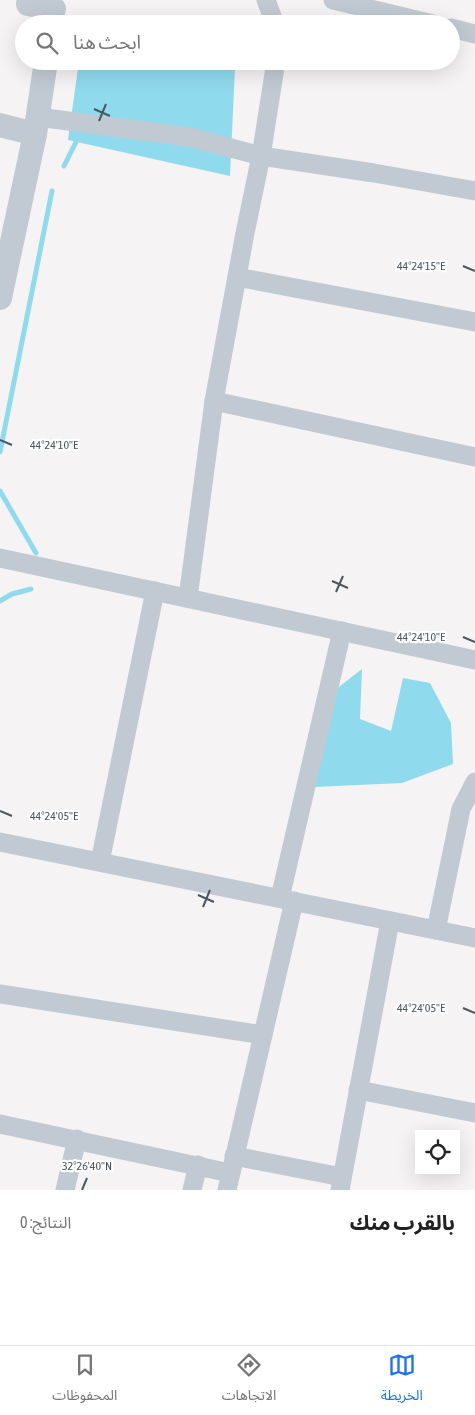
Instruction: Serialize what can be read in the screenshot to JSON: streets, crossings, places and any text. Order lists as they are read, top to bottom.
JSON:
{
  "page": {
    "search": "ابحث هنا",
    "heading": ["بالقرب منك", "النتائج: 0"],
    "nav": ["الخريطة", "الاتجاهات", "المحفوظات"]
  },
  "coordinates": [
    "44°24'15\"E",
    "44°24'10\"E",
    "44°24'05\"E",
    "32°26'40\"N"
  ]
}
